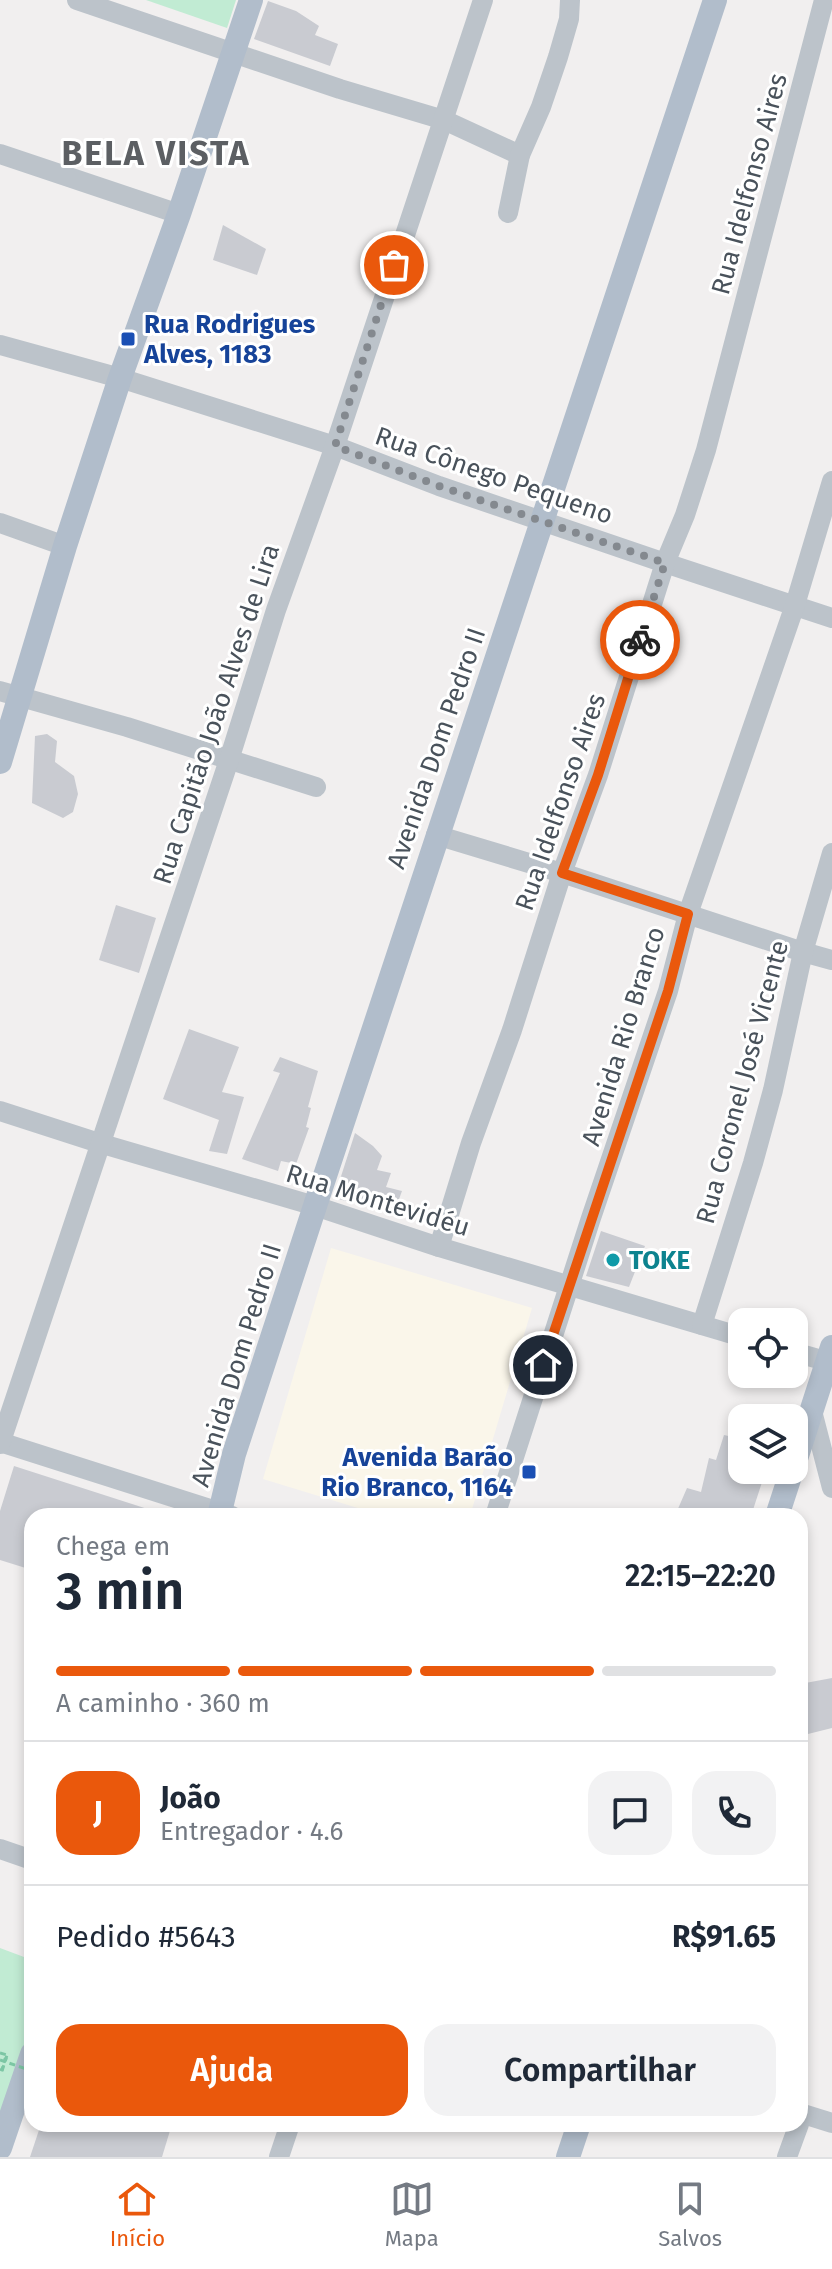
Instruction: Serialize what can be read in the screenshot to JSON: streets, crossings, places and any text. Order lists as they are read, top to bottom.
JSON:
{
  "streets": {
    "main road": ["Avenida Dom Pedro II"],
    "street": [
      "Rua Idelfonso Aires",
      "Rua Cônego Pequeno",
      "Rua Capitão João Alves de Lira",
      "Avenida Rio Branco",
      "Rua Coronel José Vicente",
      "Rua Montevidéu"
    ]
  },
  "crossings": [
    ["Rua Idelfonso Aires", "Rua Cônego Pequeno"],
    ["Rua Idelfonso Aires", "Rua Montevidéu"],
    ["Rua Cônego Pequeno", "Rua Capitão João Alves de Lira"],
    ["Rua Cônego Pequeno", "Avenida Dom Pedro II"],
    ["Rua Cônego Pequeno", "Avenida Rio Branco"],
    ["Rua Capitão João Alves de Lira", "Rua Montevidéu"],
    ["Avenida Dom Pedro II", "Rua Montevidéu"],
    ["Avenida Rio Branco", "Rua Montevidéu"],
    ["Rua Coronel José Vicente", "Rua Montevidéu"]
  ],
  "districts": ["BELA VISTA"],
  "places": {
    "transit": ["Rua Rodrigues Alves, 1183", "Avenida Barão Rio Branco, 1164"],
    "other": ["TOKE"]
  },
  "page": {
    "heading": ["3 min", "Chega em", "22:15–22:20"],
    "panel": [
      "João",
      "Entregador · 4.6",
      "Pedido #5643",
      "R$91.65"
    ],
    "bar": "A caminho · 360 m",
    "round": "J",
    "buttons": ["Ajuda", "Compartilhar"],
    "tabs": ["Início", "Mapa", "Salvos"]
  }
}
